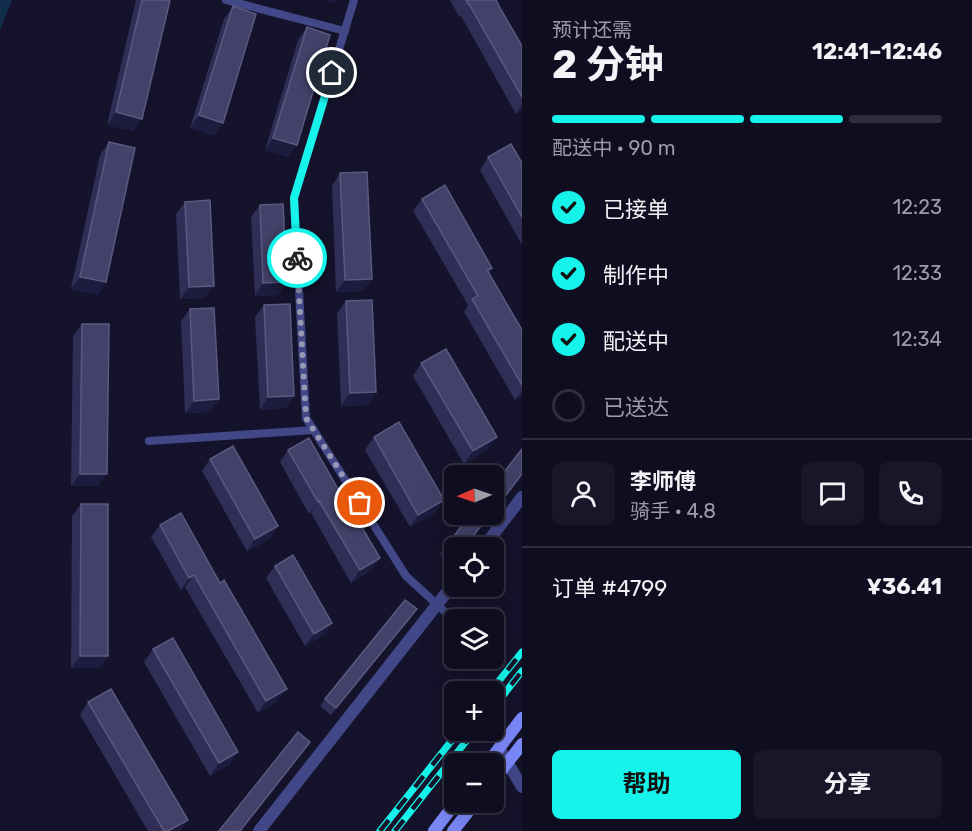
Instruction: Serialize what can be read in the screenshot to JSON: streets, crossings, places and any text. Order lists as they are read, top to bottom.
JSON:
{
  "north": "left",
  "page": {
    "heading": ["2 分钟", "预计还需", "12:41–12:46"],
    "panel": [
      "李师傅",
      "骑手 · 4.8",
      "订单 #4799",
      "¥36.41"
    ],
    "bar": "配送中 · 90 m",
    "list": [
      ["已接单", "12:23"],
      ["制作中", "12:33"],
      ["配送中", "12:34"],
      "已送达"
    ],
    "map_buttons": ["+", "−"],
    "buttons": ["帮助", "分享"]
  }
}
